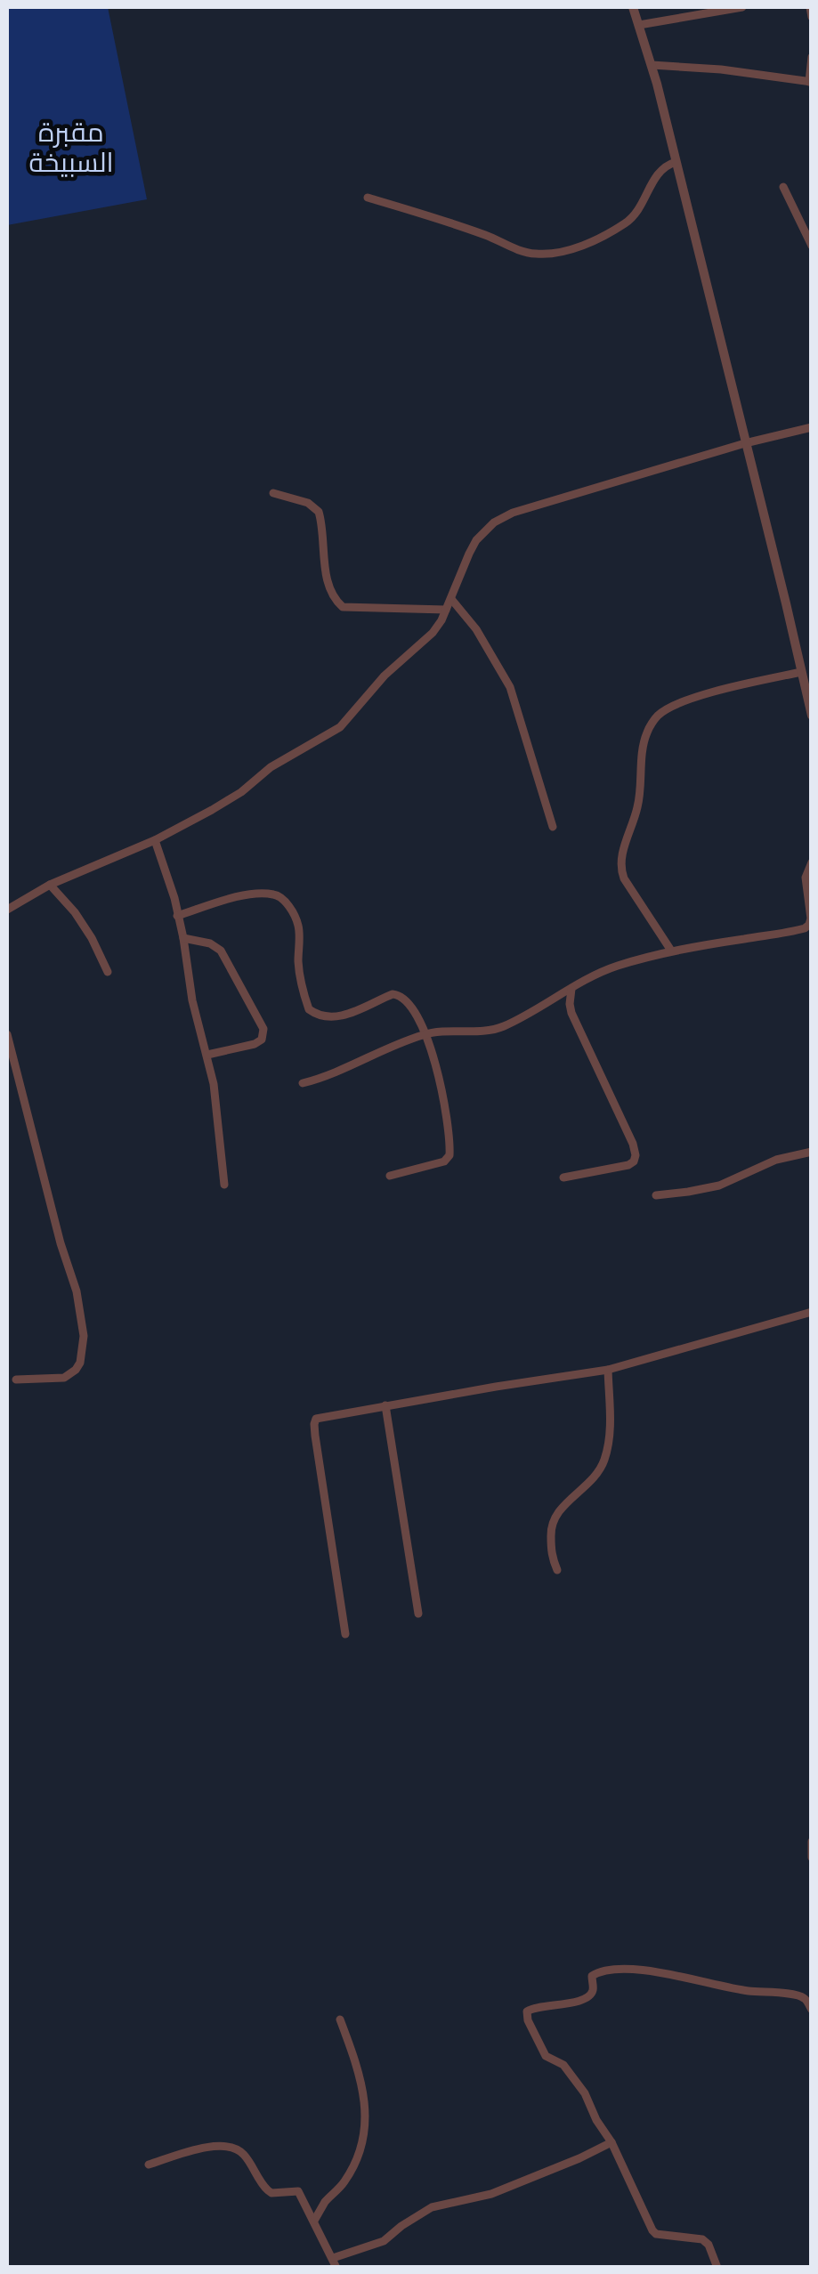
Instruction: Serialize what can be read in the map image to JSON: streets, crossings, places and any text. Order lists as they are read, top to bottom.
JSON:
{
  "parks": ["مقبرة السبيخة"]
}
